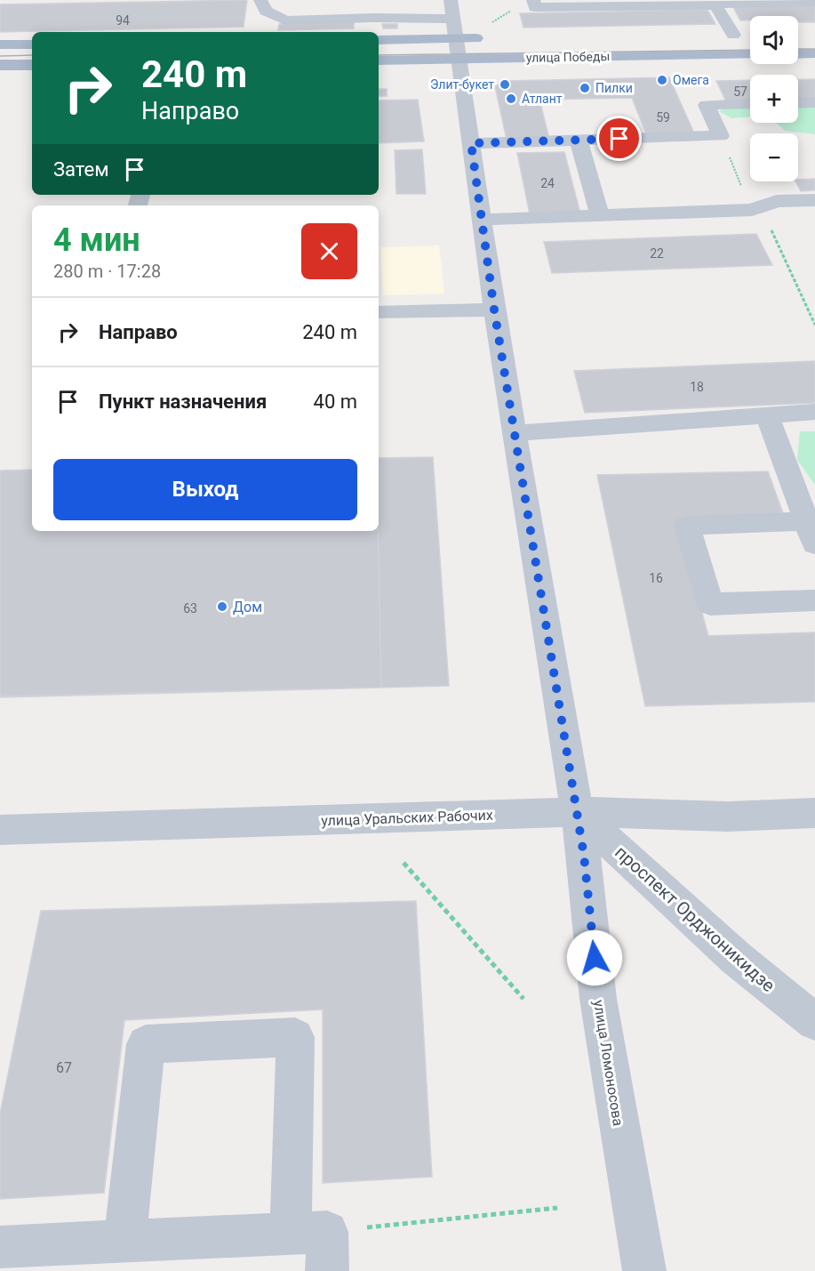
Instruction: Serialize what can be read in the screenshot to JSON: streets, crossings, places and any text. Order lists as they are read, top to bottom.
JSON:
{
  "streets": {
    "main road": ["улица Победы"],
    "street": ["улица Уральских Рабочих", "проспект Орджоникидзе", "улица Ломоносова"]
  },
  "crossings": [
    ["улица Победы", "улица Ломоносова"],
    ["улица Уральских Рабочих", "проспект Орджоникидзе"],
    ["улица Уральских Рабочих", "улица Ломоносова"],
    ["проспект Орджоникидзе", "улица Ломоносова"]
  ],
  "places": [
    "Омега",
    "Элит-букет",
    "Пилки",
    "Атлант",
    "Дом"
  ],
  "house_numbers": [
    "94",
    "57",
    "59",
    "24",
    "22",
    "18",
    "16",
    "63",
    "67"
  ],
  "page": {
    "map_buttons": ["+", "−"],
    "turn": ["240 m", "Направо"],
    "then": "Затем",
    "heading": ["4 мин", "280 m · 17:28"],
    "list": [
      {
        "name": "Направо",
        "value": "240 m"
      },
      {
        "name": "Пункт назначения",
        "value": "40 m"
      }
    ],
    "buttons": "Выход"
  }
}
